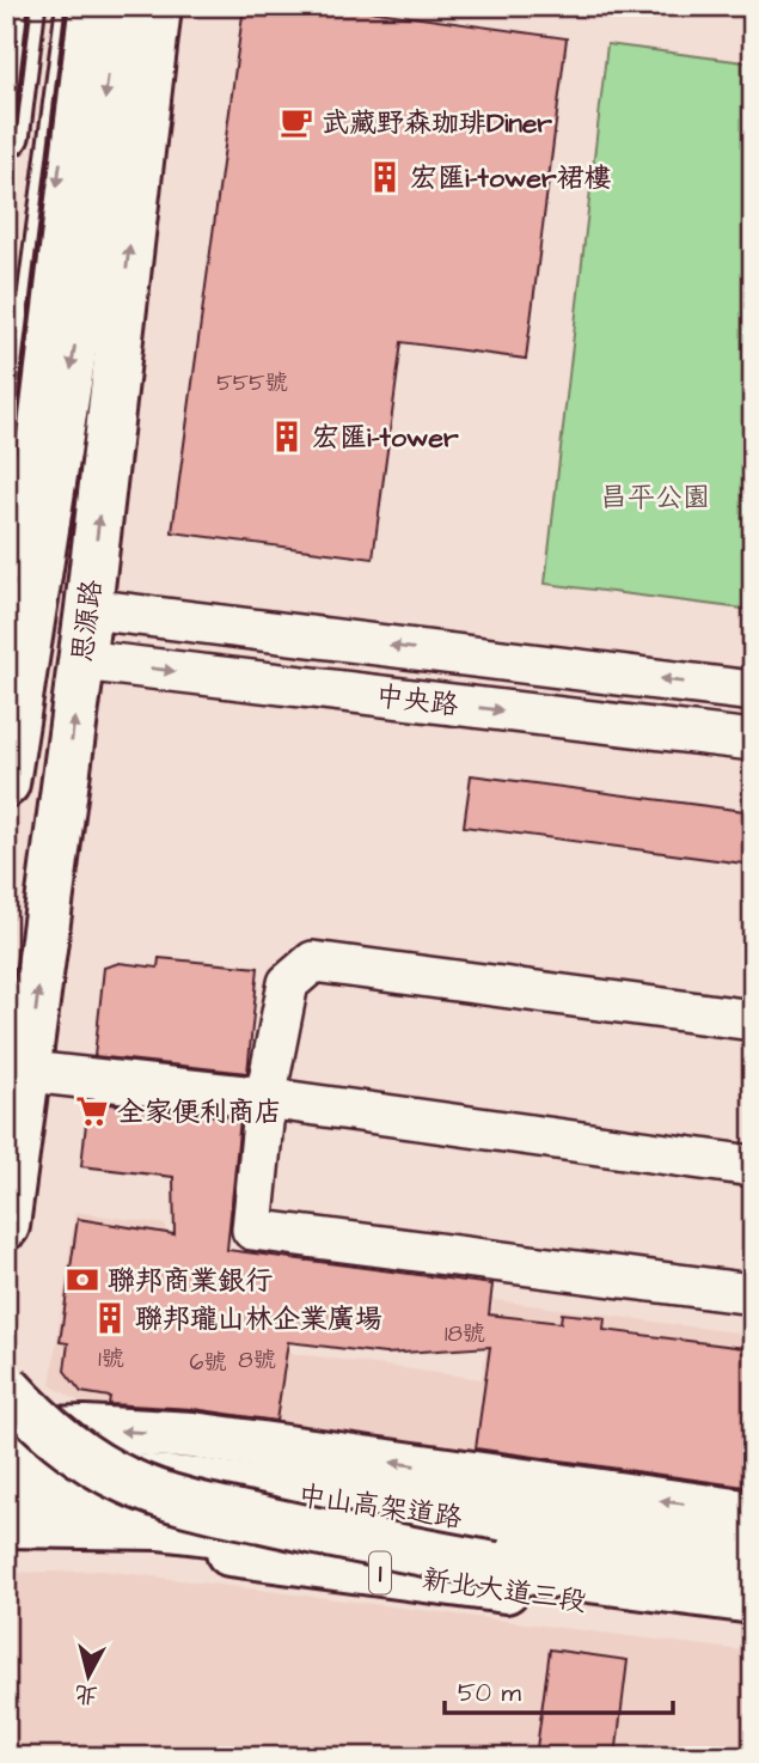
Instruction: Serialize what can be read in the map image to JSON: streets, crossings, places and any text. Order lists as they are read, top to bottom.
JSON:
{
  "streets": {
    "main road": [
      "思源路",
      "中山高架道路",
      "1",
      "新北大道三段"
    ],
    "street": ["中央路"]
  },
  "crossings": [
    ["思源路", "中央路"]
  ],
  "parks": ["昌平公園"],
  "places": {
    "cafe": ["武藏野森珈琲Diner"],
    "building": ["宏匯i-tower裙樓", "宏匯i-tower", "聯邦瓏山林企業廣場"],
    "supermarket": ["全家便利商店"],
    "bank": ["聯邦商業銀行"]
  },
  "house_numbers": [
    "555號",
    "18號",
    "1號",
    "8號",
    "6號"
  ],
  "scale_bar": "50 m",
  "north": "bottom"
}
